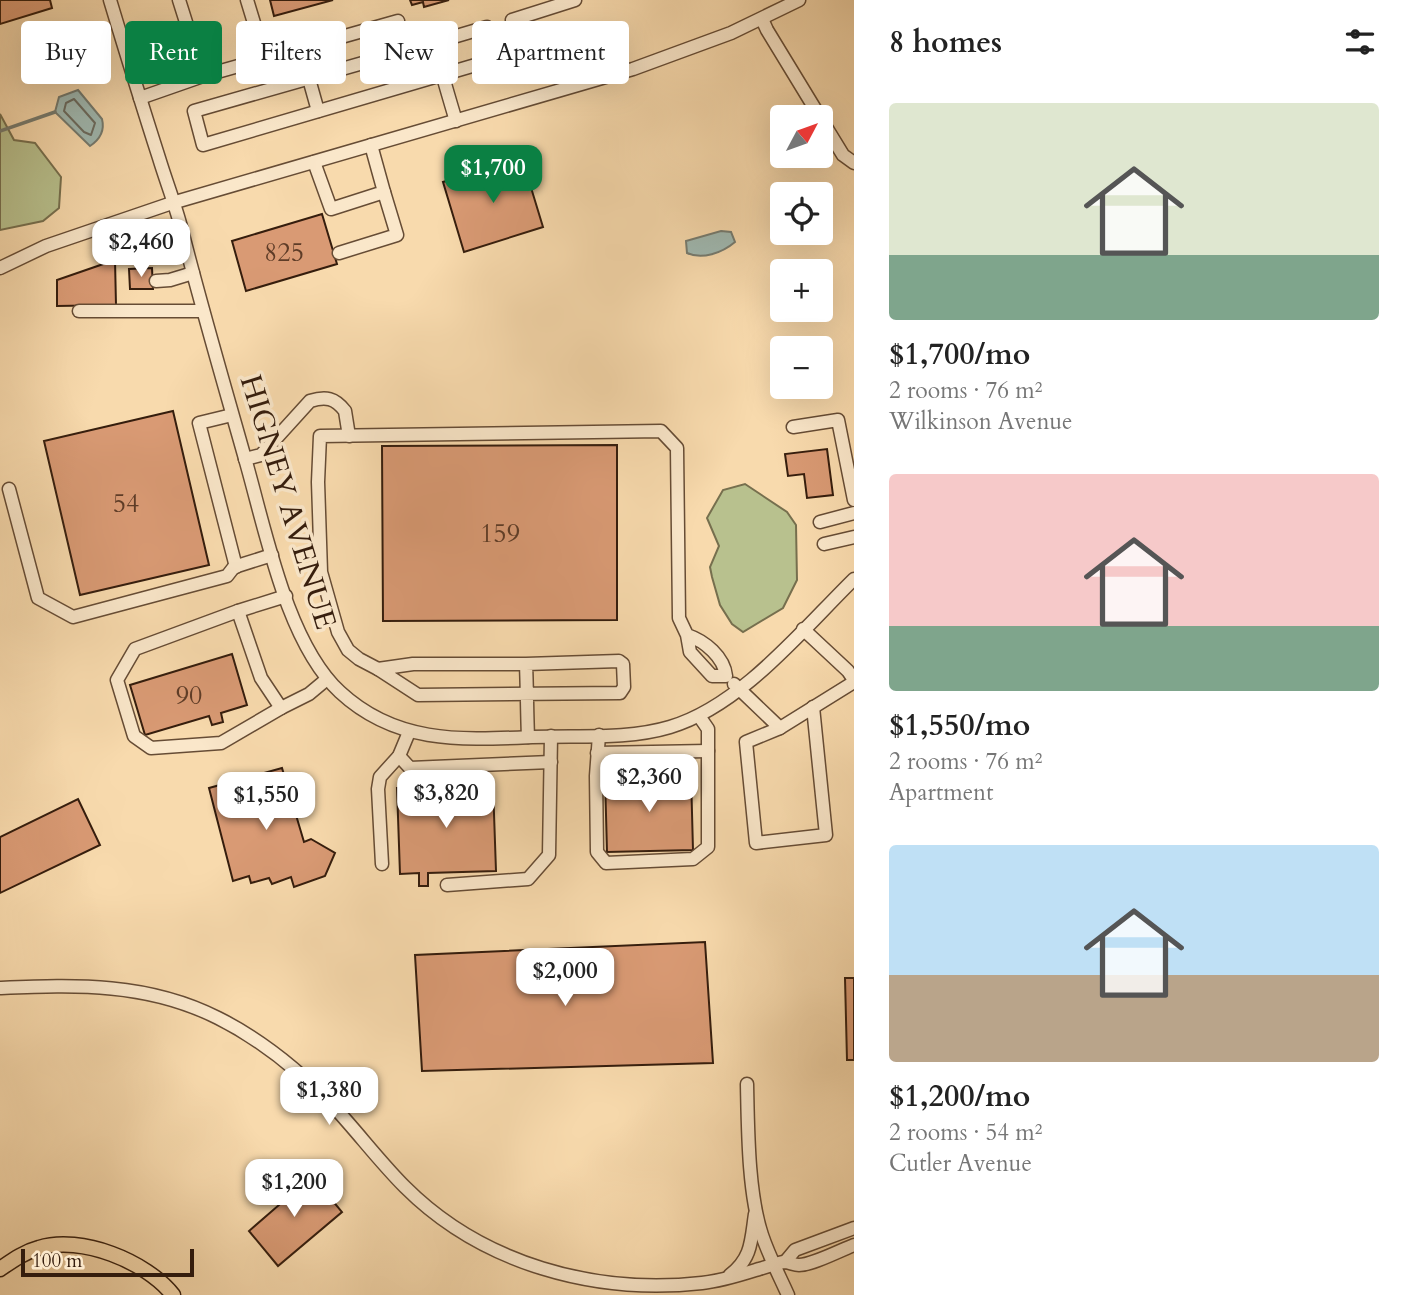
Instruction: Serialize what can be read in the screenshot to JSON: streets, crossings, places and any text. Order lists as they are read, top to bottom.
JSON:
{
  "streets": {
    "street": ["HIGNEY AVENUE"]
  },
  "house_numbers": [
    "825",
    "54",
    "159",
    "90"
  ],
  "scale_bar": "100 m",
  "north": "top right",
  "page": {
    "heading": "8 homes",
    "chip": [
      "Buy",
      "Rent",
      "Filters",
      "New",
      "Apartment"
    ],
    "list": [
      {
        "name": "$1,700/mo",
        "note": "2 rooms · 76 m² · Wilkinson Avenue"
      },
      {
        "name": "$1,550/mo",
        "note": "2 rooms · 76 m² · Apartment"
      },
      {
        "name": "$1,200/mo",
        "note": "2 rooms · 54 m² · Cutler Avenue"
      }
    ],
    "map_buttons": ["+", "−"],
    "price": [
      "$1,700",
      "$2,460",
      "$2,360",
      "$3,820",
      "$1,550",
      "$2,000",
      "$1,380",
      "$1,200"
    ],
    "scale": "100 m"
  }
}
